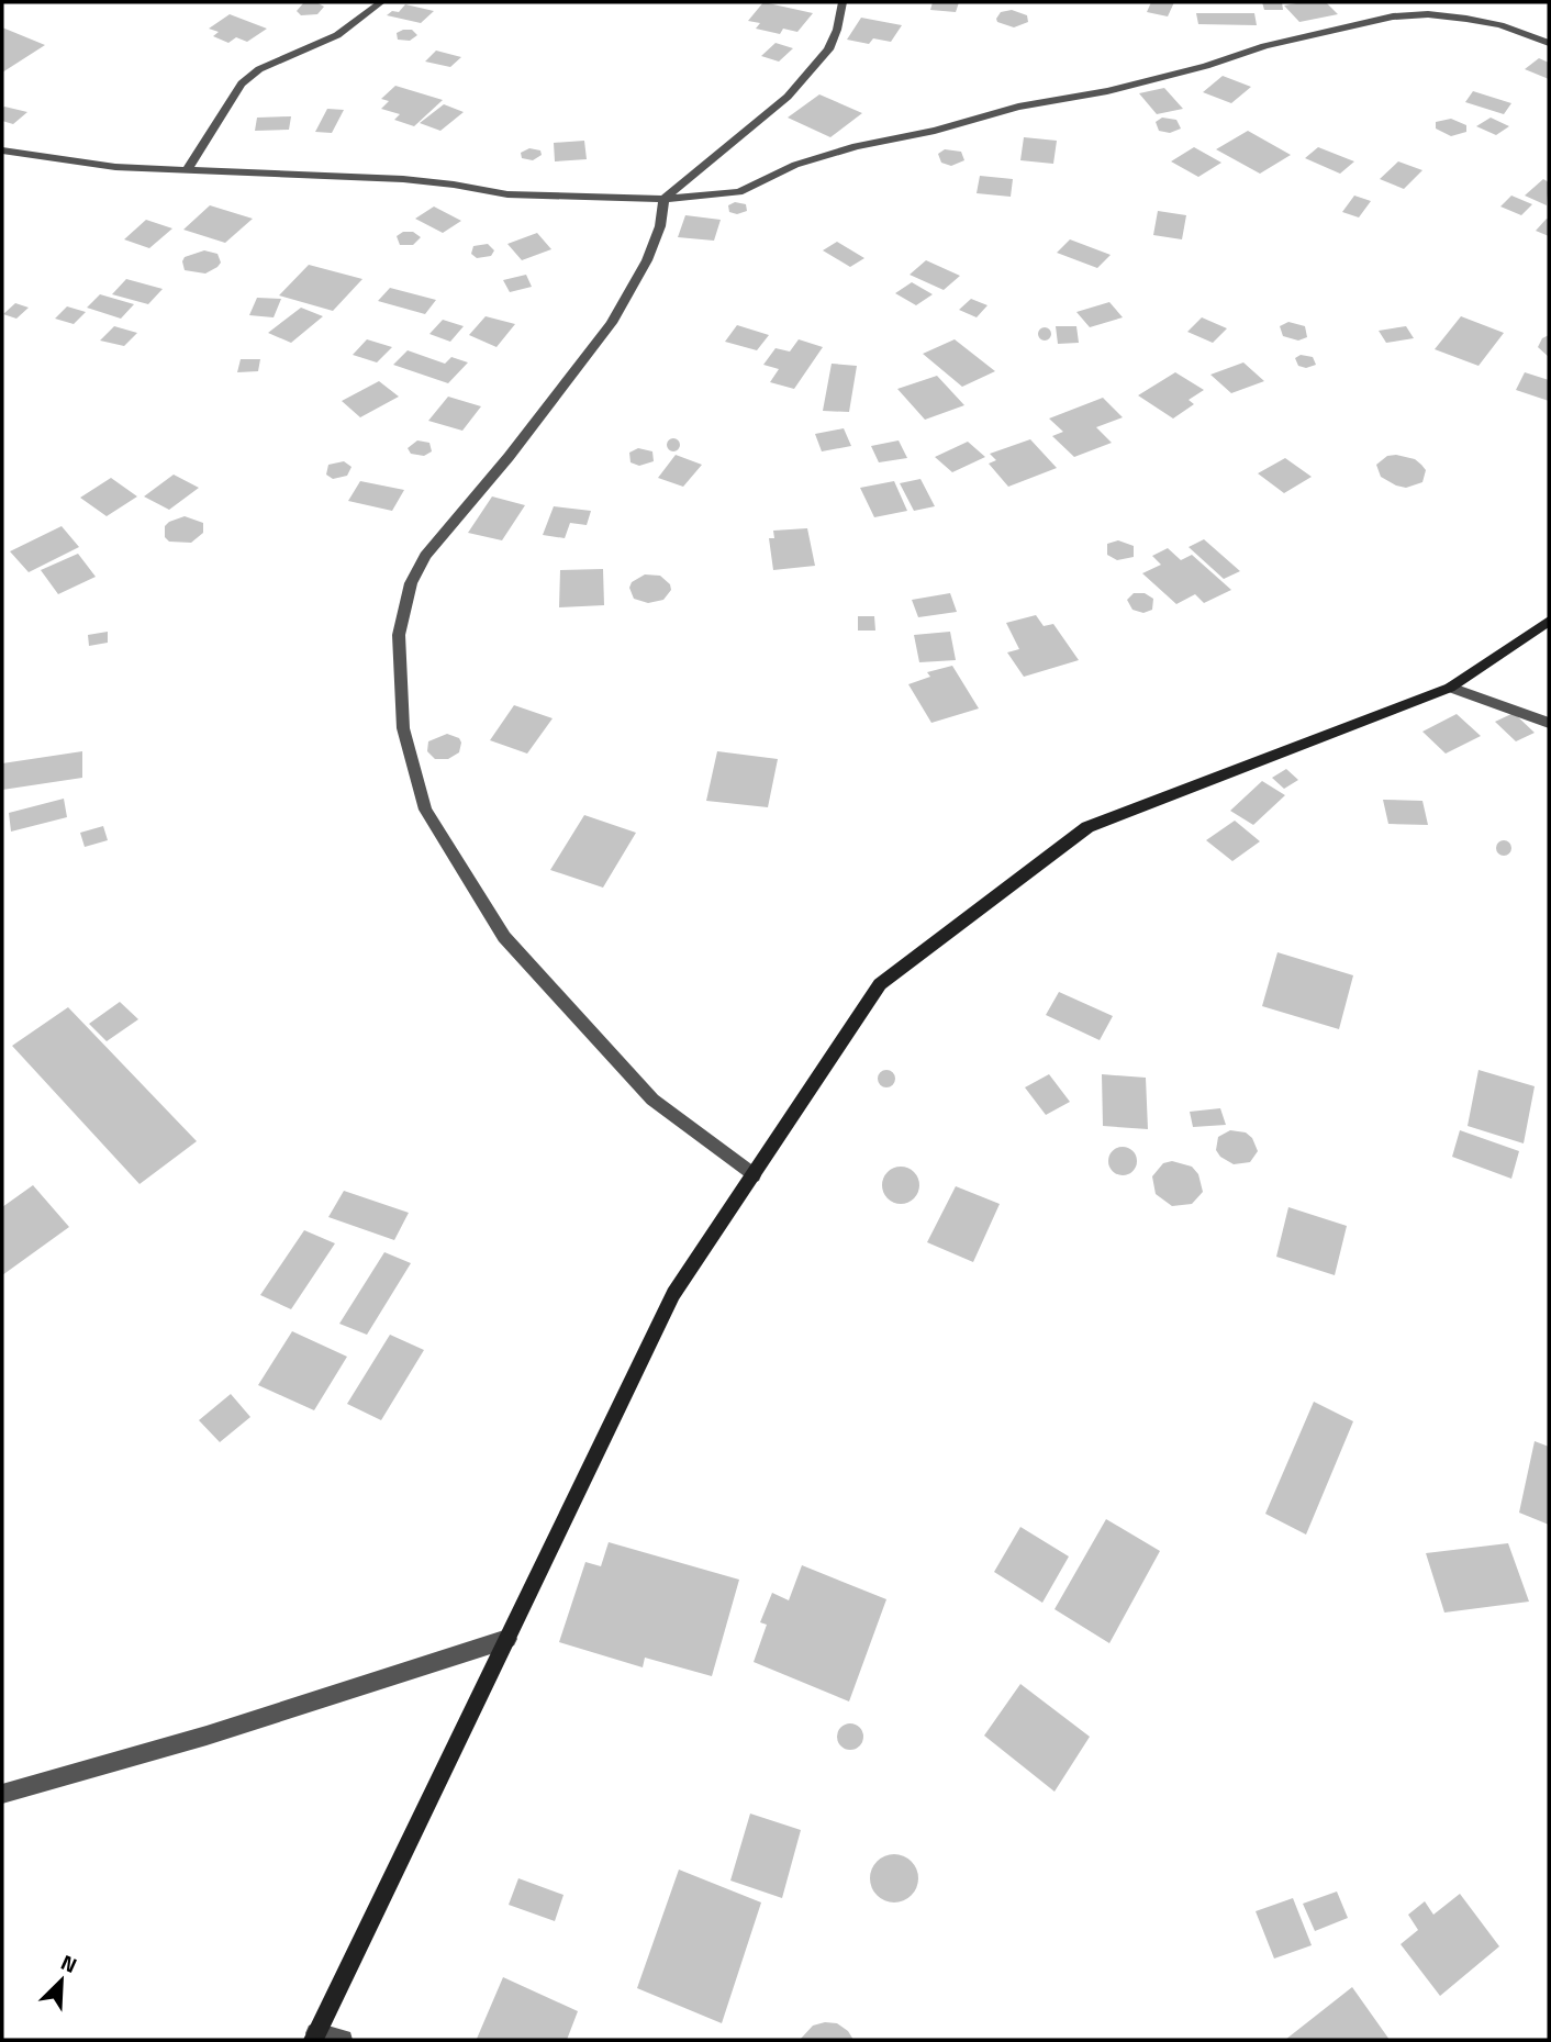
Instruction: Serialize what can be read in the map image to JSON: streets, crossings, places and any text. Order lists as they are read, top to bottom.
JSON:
{
  "north": "top right"
}
